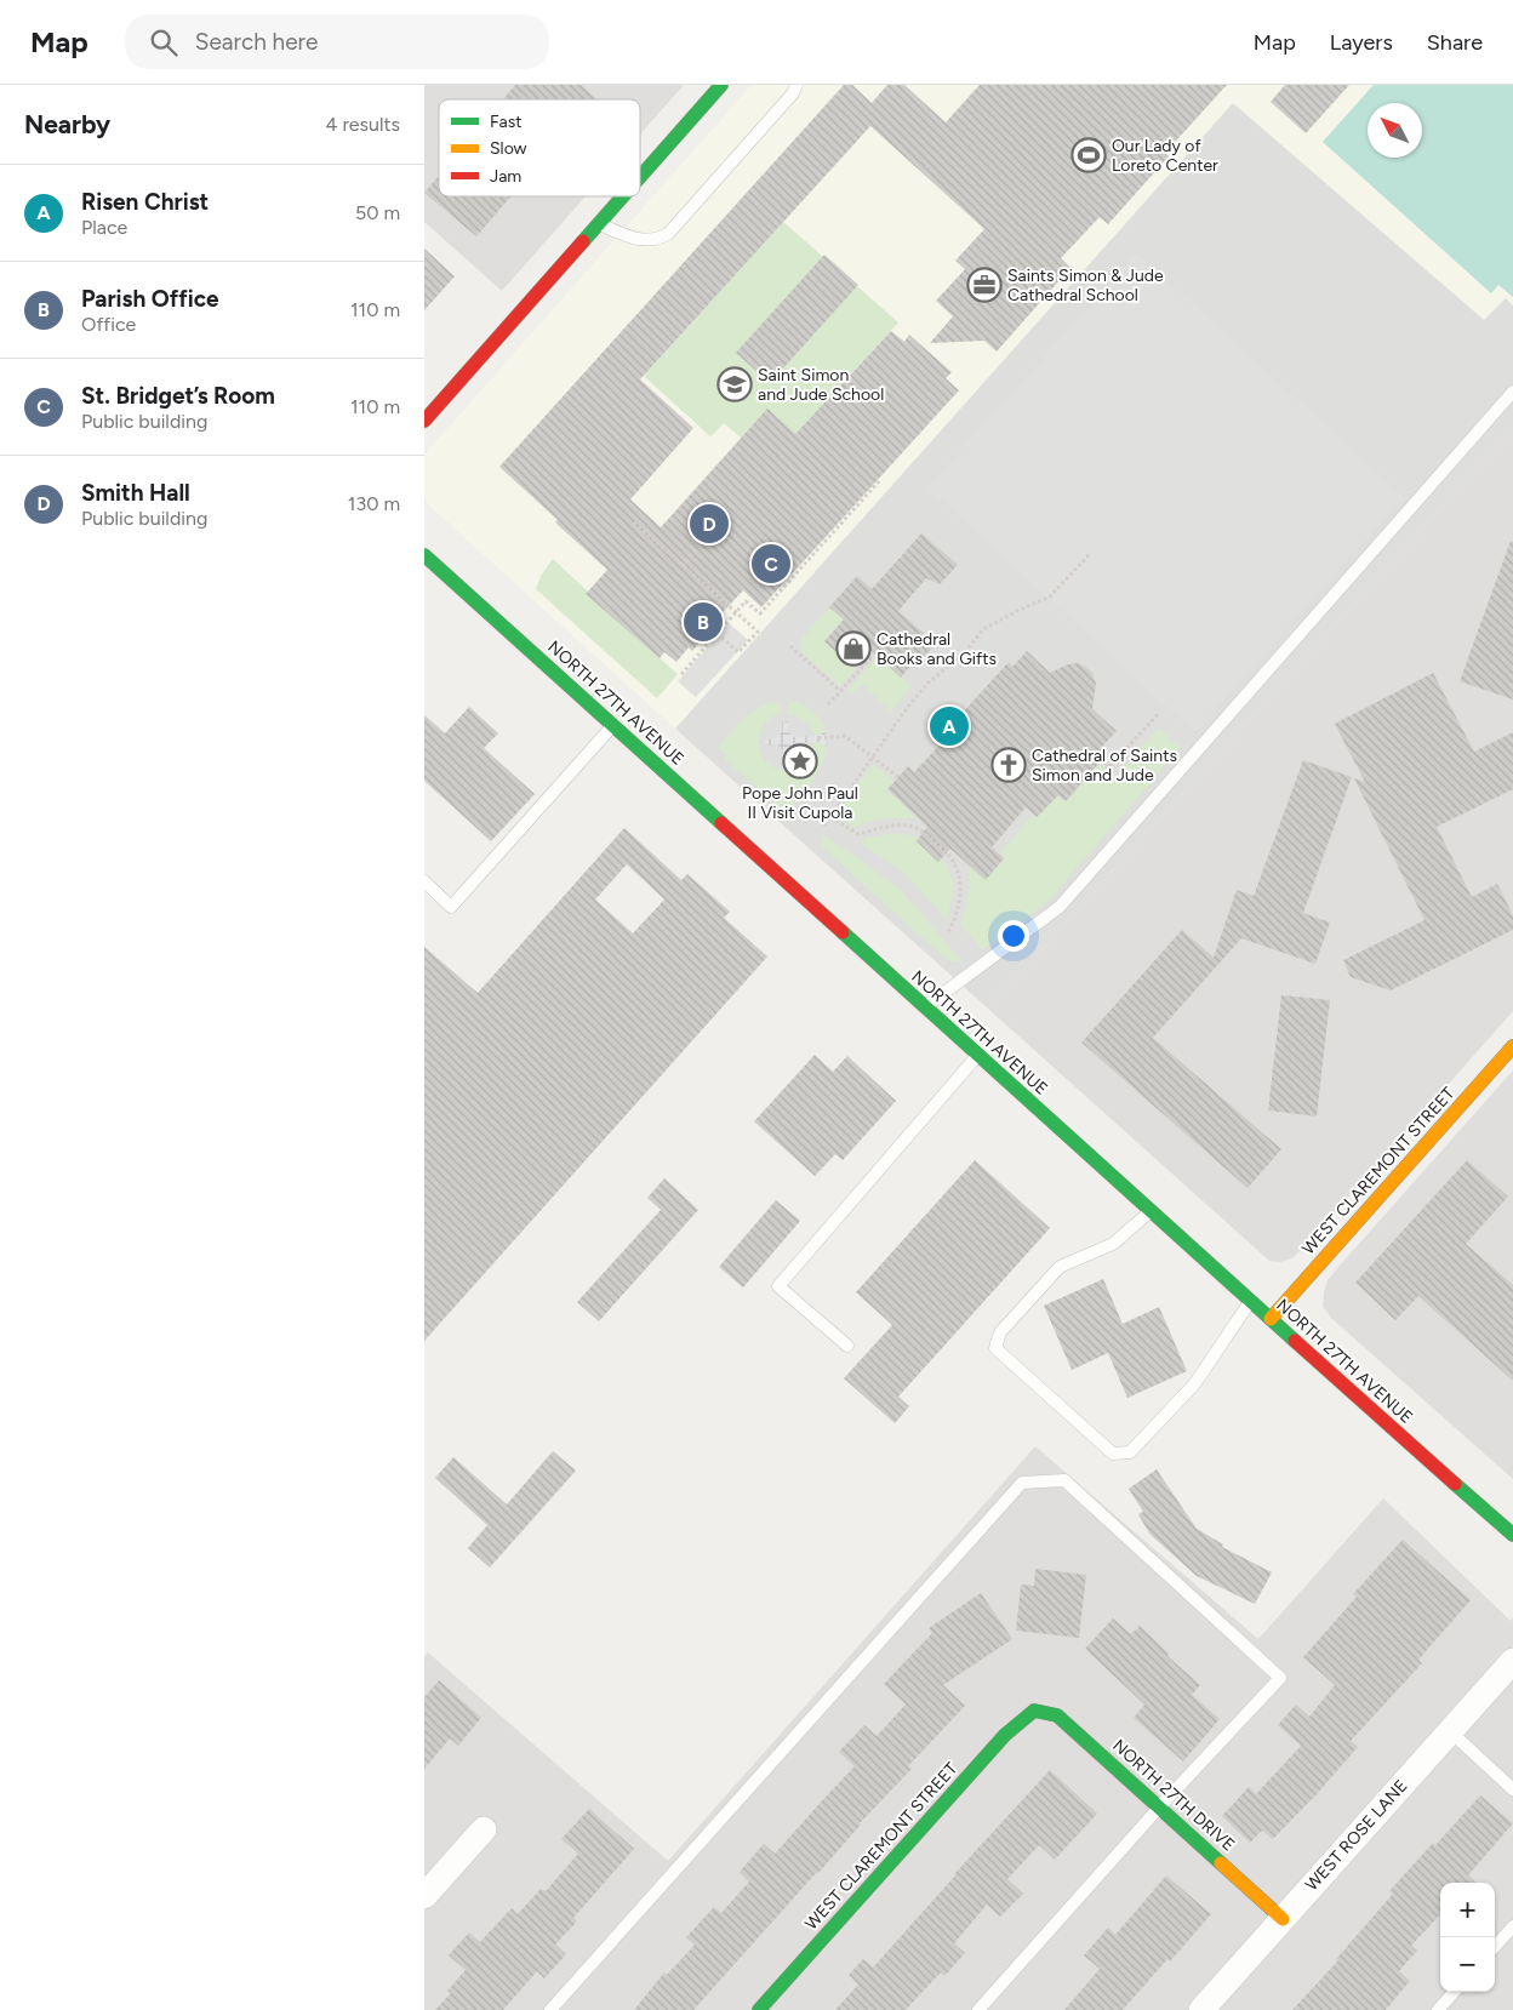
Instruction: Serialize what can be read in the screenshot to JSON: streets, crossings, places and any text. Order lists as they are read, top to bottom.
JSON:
{
  "streets": {
    "street": [
      "NORTH 27TH AVENUE",
      "WEST CLAREMONT STREET",
      "NORTH 27TH DRIVE",
      "WEST ROSE LANE"
    ]
  },
  "crossings": [
    ["NORTH 27TH AVENUE", "WEST CLAREMONT STREET"],
    ["WEST CLAREMONT STREET", "NORTH 27TH DRIVE"],
    ["NORTH 27TH DRIVE", "WEST ROSE LANE"]
  ],
  "places": {
    "sports": ["Our Lady of Loreto Center"],
    "office": ["Saints Simon & Jude Cathedral School"],
    "school or university": ["Saint Simon and Jude School"],
    "shop": ["Cathedral Books and Gifts"],
    "place": ["Pope John Paul II Visit Cupola"],
    "church": ["Cathedral of Saints Simon and Jude"]
  },
  "legend": ["Fast", "Slow", "Jam"],
  "north": "top left",
  "page": {
    "header": "Map",
    "search": "Search here",
    "nav": ["Map", "Layers", "Share"],
    "heading": ["Nearby", "4 results"],
    "list": [
      {
        "mark": "A",
        "name": "Risen Christ",
        "note": "Place",
        "value": "50 m"
      },
      {
        "mark": "B",
        "name": "Parish Office",
        "note": "Office",
        "value": "110 m"
      },
      {
        "mark": "C",
        "name": "St. Bridget’s Room",
        "note": "Public building",
        "value": "110 m"
      },
      {
        "mark": "D",
        "name": "Smith Hall",
        "note": "Public building",
        "value": "130 m"
      }
    ],
    "pins": [
      "D",
      "C",
      "B",
      "A"
    ],
    "map_buttons": ["+", "−"]
  }
}
